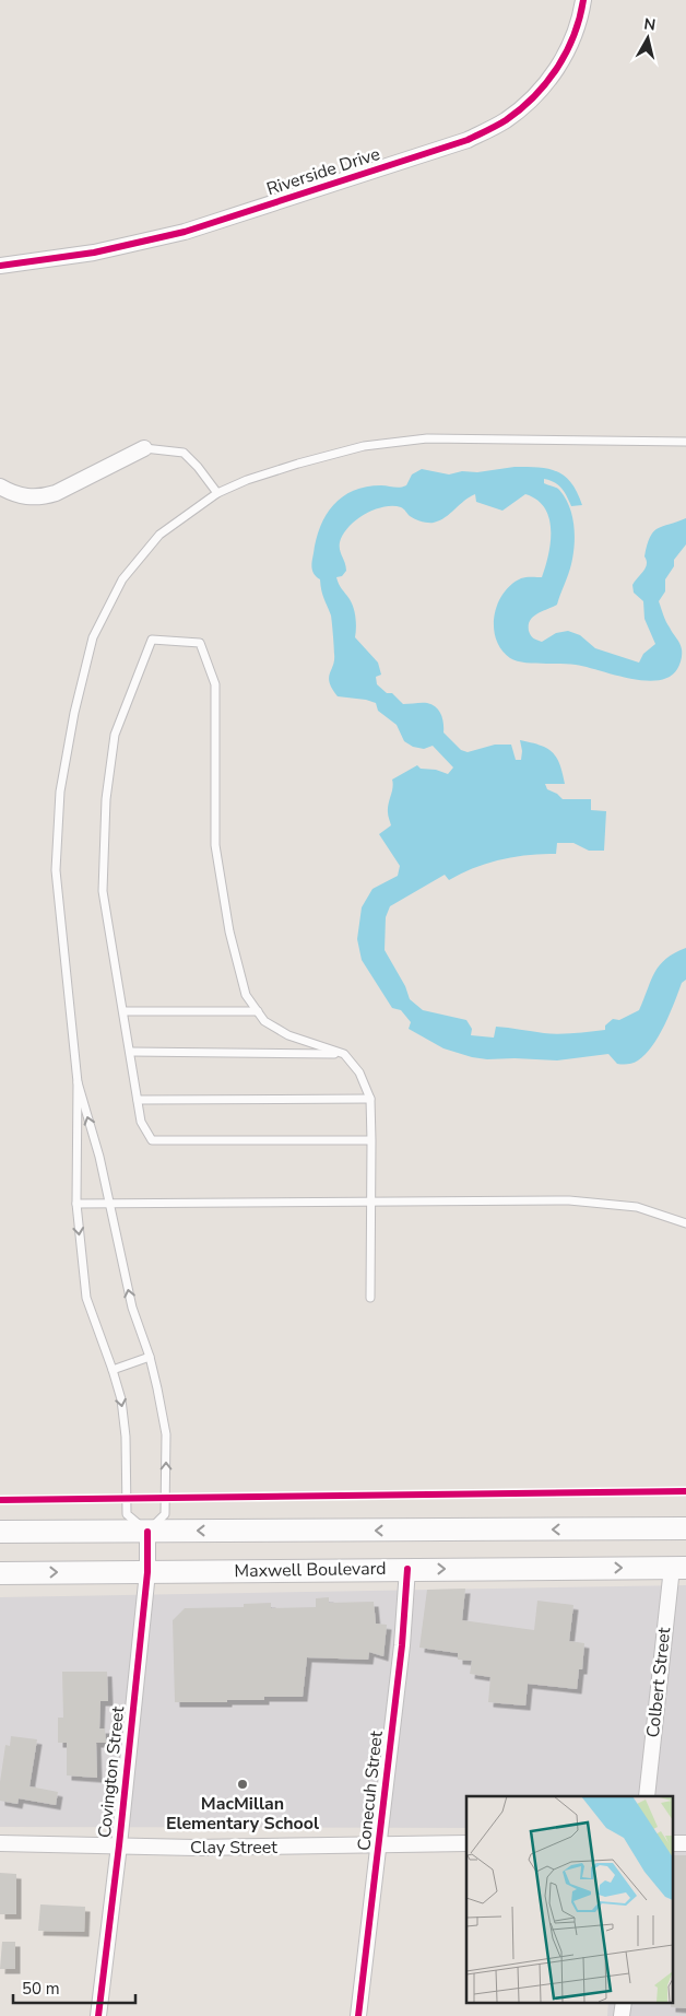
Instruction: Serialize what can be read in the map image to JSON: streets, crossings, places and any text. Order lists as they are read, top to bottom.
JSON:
{
  "streets": {
    "main road": ["Maxwell Boulevard"],
    "street": [
      "Riverside Drive",
      "Colbert Street",
      "Covington Street",
      "Conecuh Street",
      "Clay Street"
    ]
  },
  "crossings": [
    ["Maxwell Boulevard", "Colbert Street"],
    ["Maxwell Boulevard", "Covington Street"],
    ["Maxwell Boulevard", "Conecuh Street"],
    ["Covington Street", "Clay Street"],
    ["Conecuh Street", "Clay Street"]
  ],
  "places": ["MacMillan Elementary School"],
  "scale_bar": "50 m",
  "north": "top"
}
